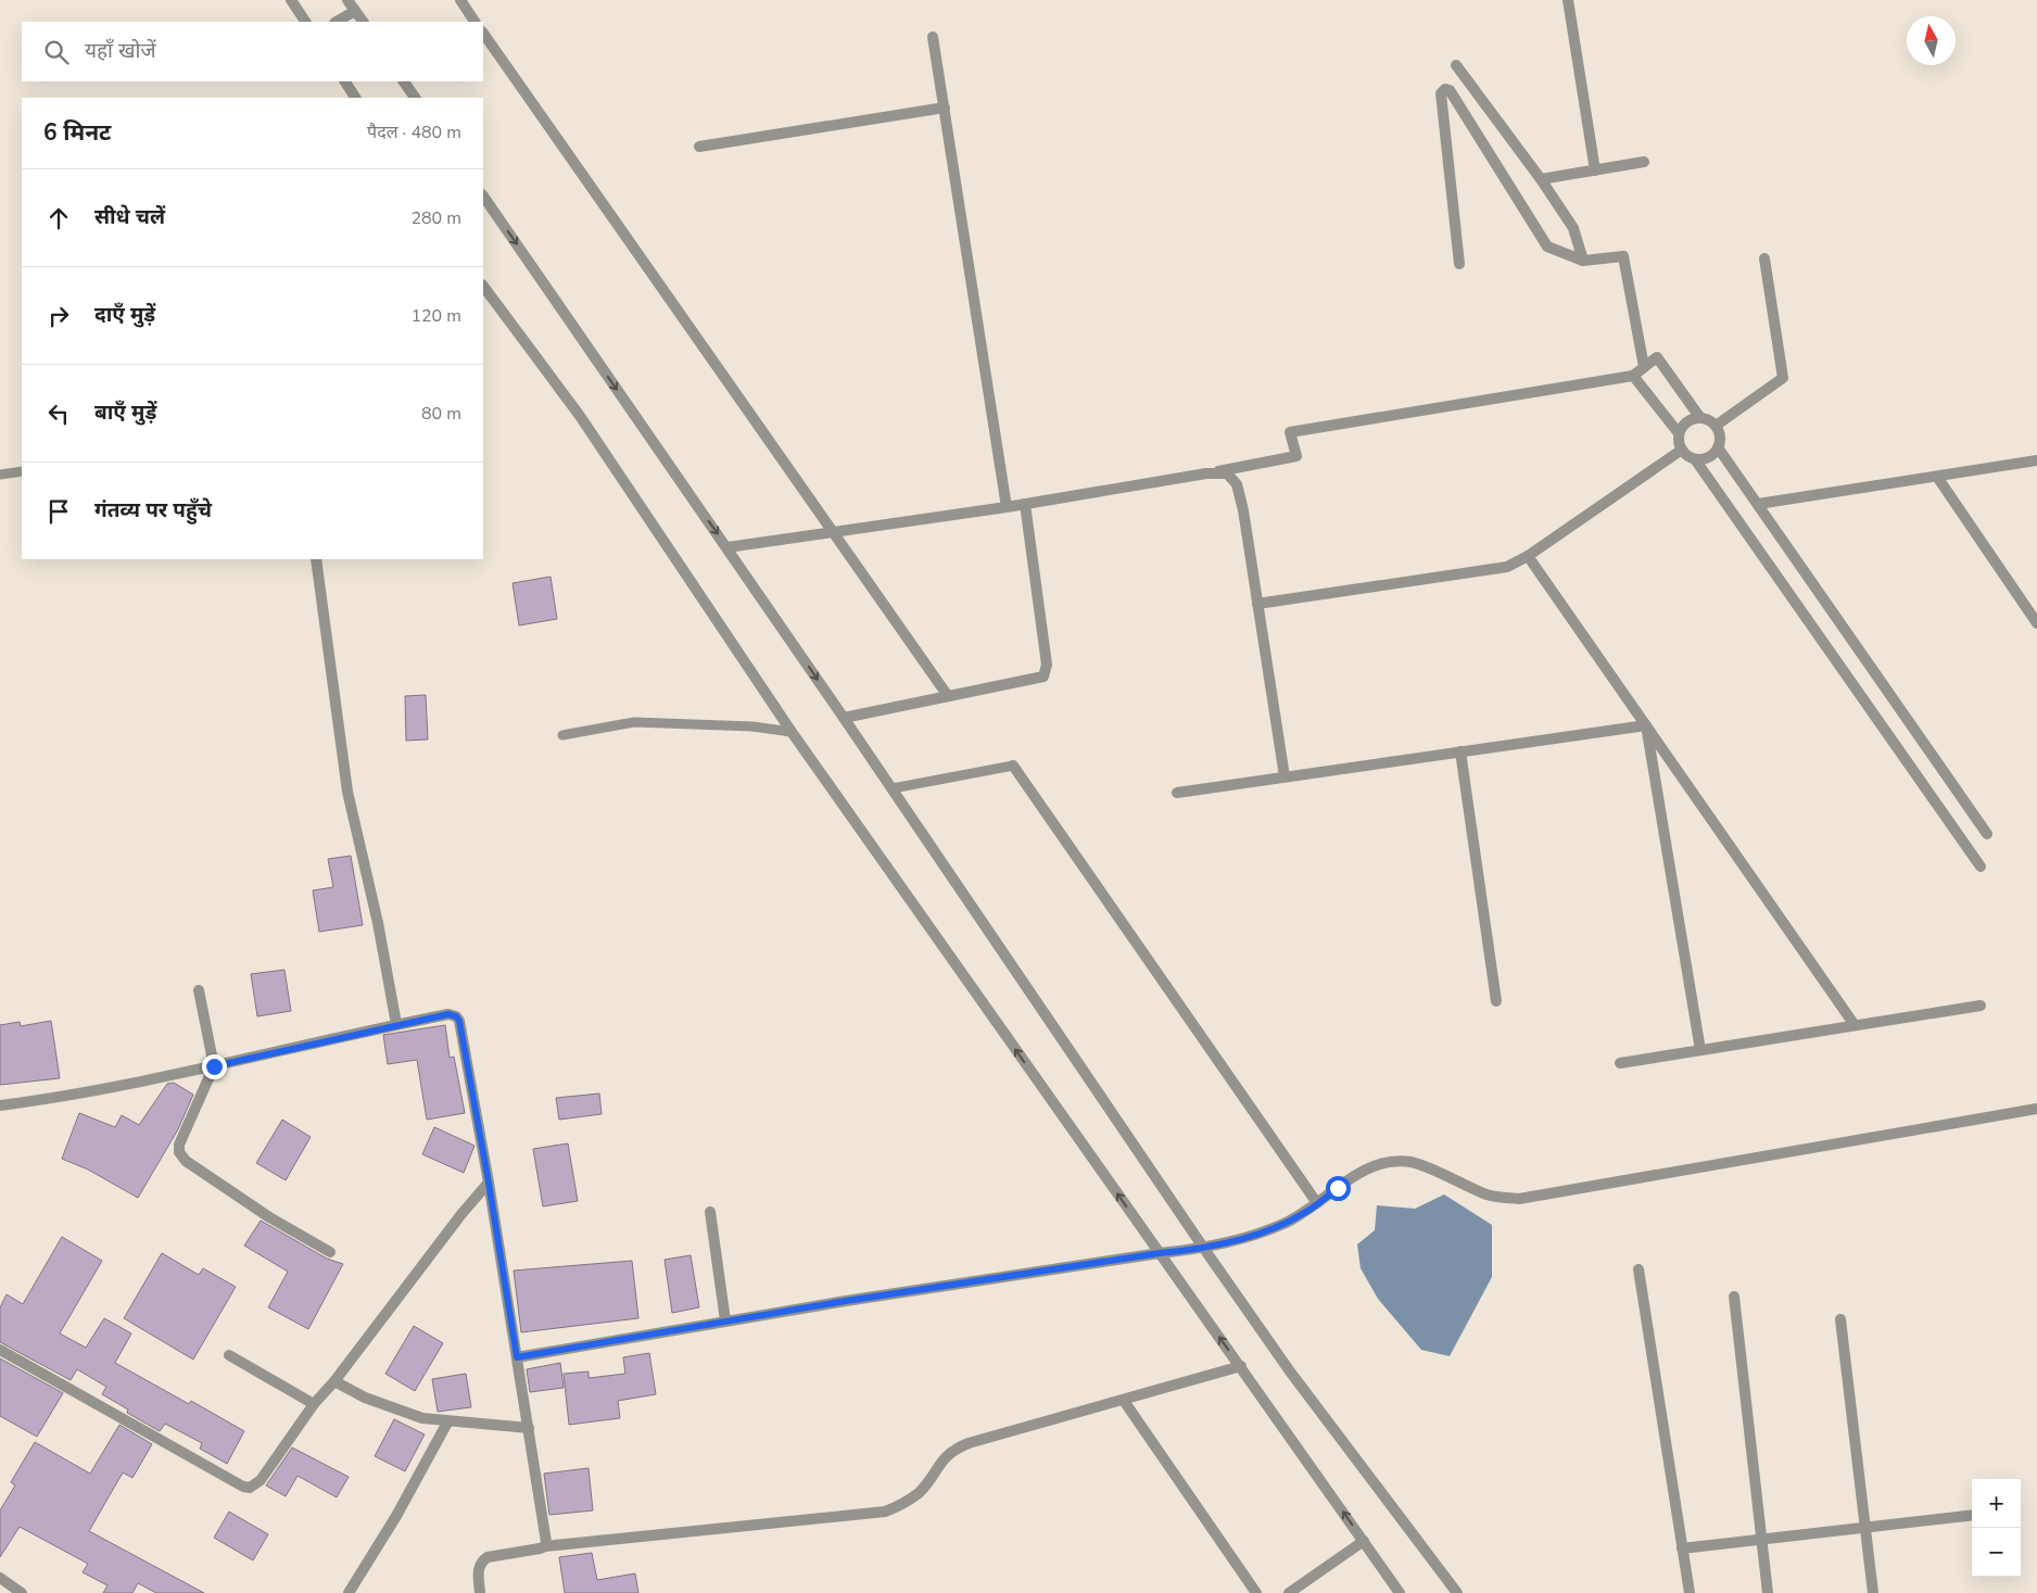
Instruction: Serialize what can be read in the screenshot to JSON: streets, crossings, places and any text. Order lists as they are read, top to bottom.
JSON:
{
  "north": "top",
  "page": {
    "search": "यहाँ खोजें",
    "heading": ["6 मिनट", "पैदल · 480 m"],
    "list": [
      ["सीधे चलें", "280 m"],
      ["दाएँ मुड़ें", "120 m"],
      ["बाएँ मुड़ें", "80 m"],
      "गंतव्य पर पहुँचे"
    ],
    "map_buttons": ["+", "−"]
  }
}
